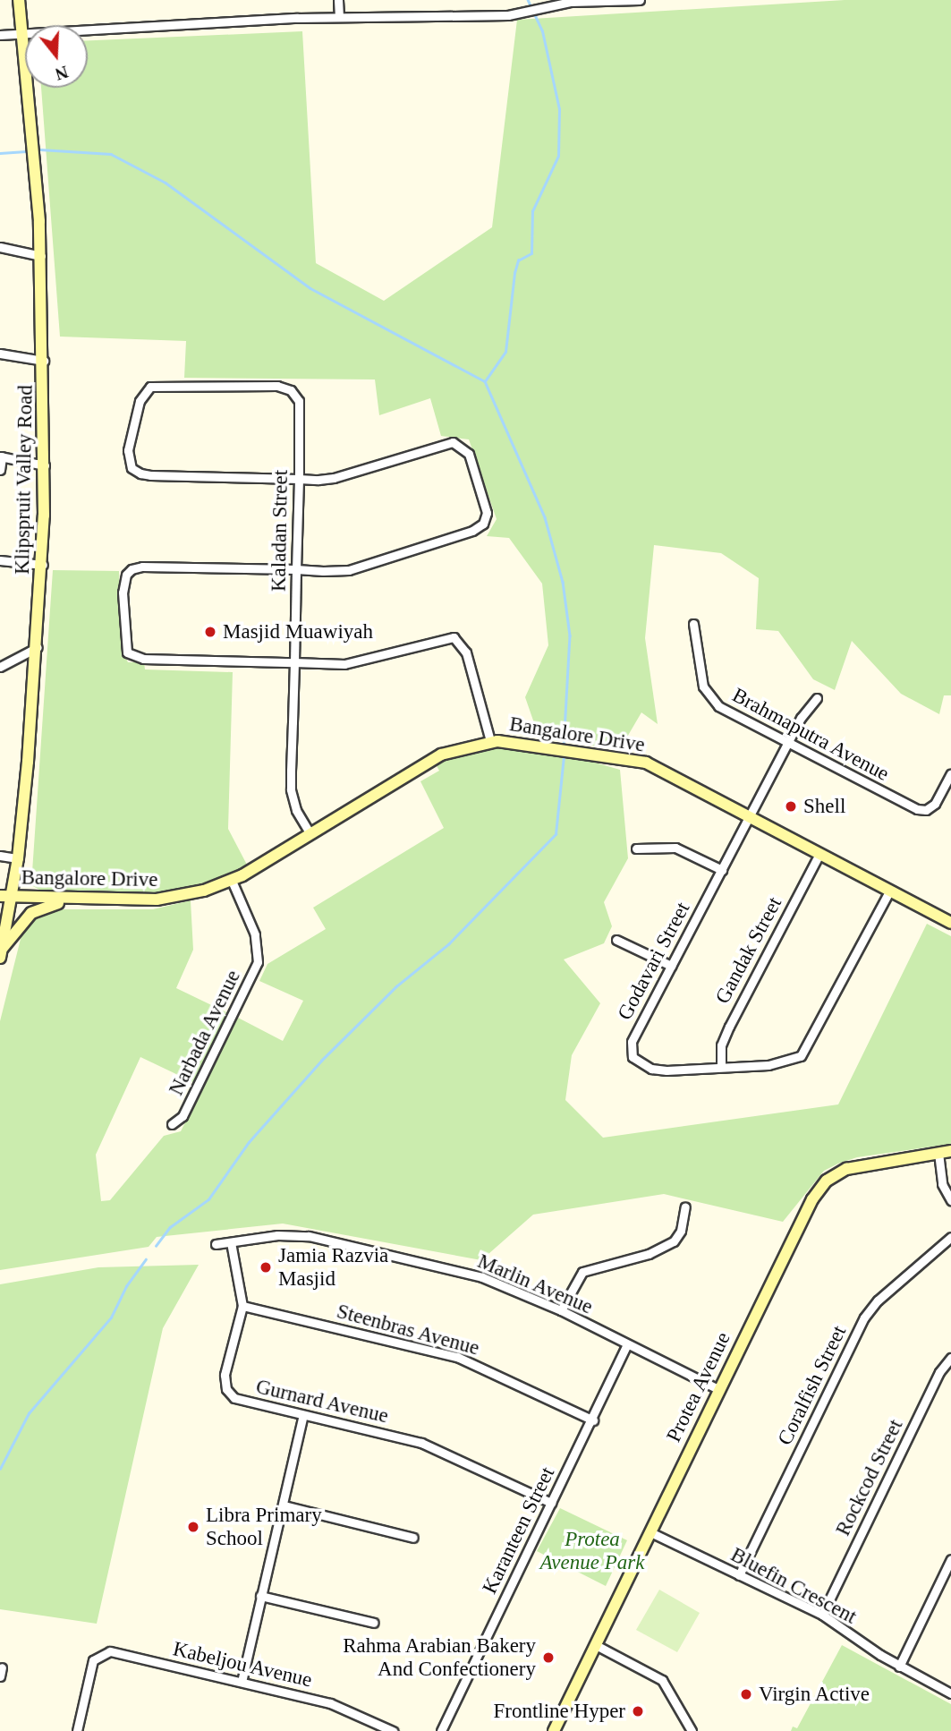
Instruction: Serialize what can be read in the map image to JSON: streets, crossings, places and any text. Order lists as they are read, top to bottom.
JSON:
{
  "streets": {
    "street": [
      "Klipspruit Valley Road",
      "Kaladan Street",
      "Bangalore Drive",
      "Brahmaputra Avenue",
      "Gandak Street",
      "Godavari Street",
      "Narbada Avenue",
      "Marlin Avenue",
      "Steenbras Avenue",
      "Coralfish Street",
      "Protea Avenue",
      "Gurnard Avenue",
      "Rockcod Street",
      "Karanteen Street",
      "Bluefin Crescent",
      "Kabeljou Avenue"
    ]
  },
  "crossings": [
    ["Klipspruit Valley Road", "Bangalore Drive"],
    ["Kaladan Street", "Bangalore Drive"],
    ["Bangalore Drive", "Gandak Street"],
    ["Bangalore Drive", "Godavari Street"],
    ["Bangalore Drive", "Narbada Avenue"],
    ["Brahmaputra Avenue", "Godavari Street"],
    ["Gandak Street", "Godavari Street"],
    ["Marlin Avenue", "Protea Avenue"],
    ["Marlin Avenue", "Gurnard Avenue"],
    ["Marlin Avenue", "Karanteen Street"],
    ["Steenbras Avenue", "Gurnard Avenue"],
    ["Steenbras Avenue", "Karanteen Street"],
    ["Coralfish Street", "Bluefin Crescent"],
    ["Protea Avenue", "Bluefin Crescent"],
    ["Gurnard Avenue", "Karanteen Street"],
    ["Rockcod Street", "Bluefin Crescent"]
  ],
  "parks": ["Protea Avenue Park"],
  "places": [
    "Masjid Muawiyah",
    "Shell",
    "Jamia Razvia Masjid",
    "Libra Primary School",
    "Rahma Arabian Bakery And Confectionery",
    "Virgin Active",
    "Frontline Hyper"
  ],
  "north": "bottom"
}
